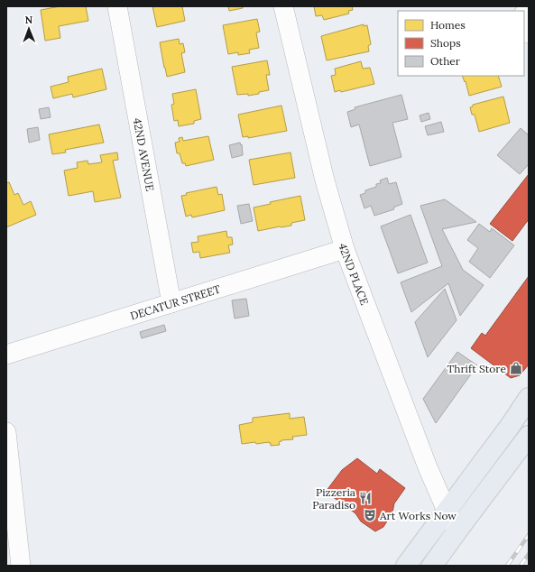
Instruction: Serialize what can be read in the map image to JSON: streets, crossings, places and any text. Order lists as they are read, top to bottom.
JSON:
{
  "streets": {
    "street": ["42ND AVENUE", "42ND PLACE", "DECATUR STREET"]
  },
  "crossings": [
    ["42ND AVENUE", "DECATUR STREET"],
    ["42ND PLACE", "DECATUR STREET"]
  ],
  "places": {
    "shop": ["Thrift Store"],
    "restaurant": ["Pizzeria Paradiso"],
    "theatre": ["Art Works Now"]
  },
  "legend": ["Homes", "Shops", "Other"],
  "north": "top"
}
